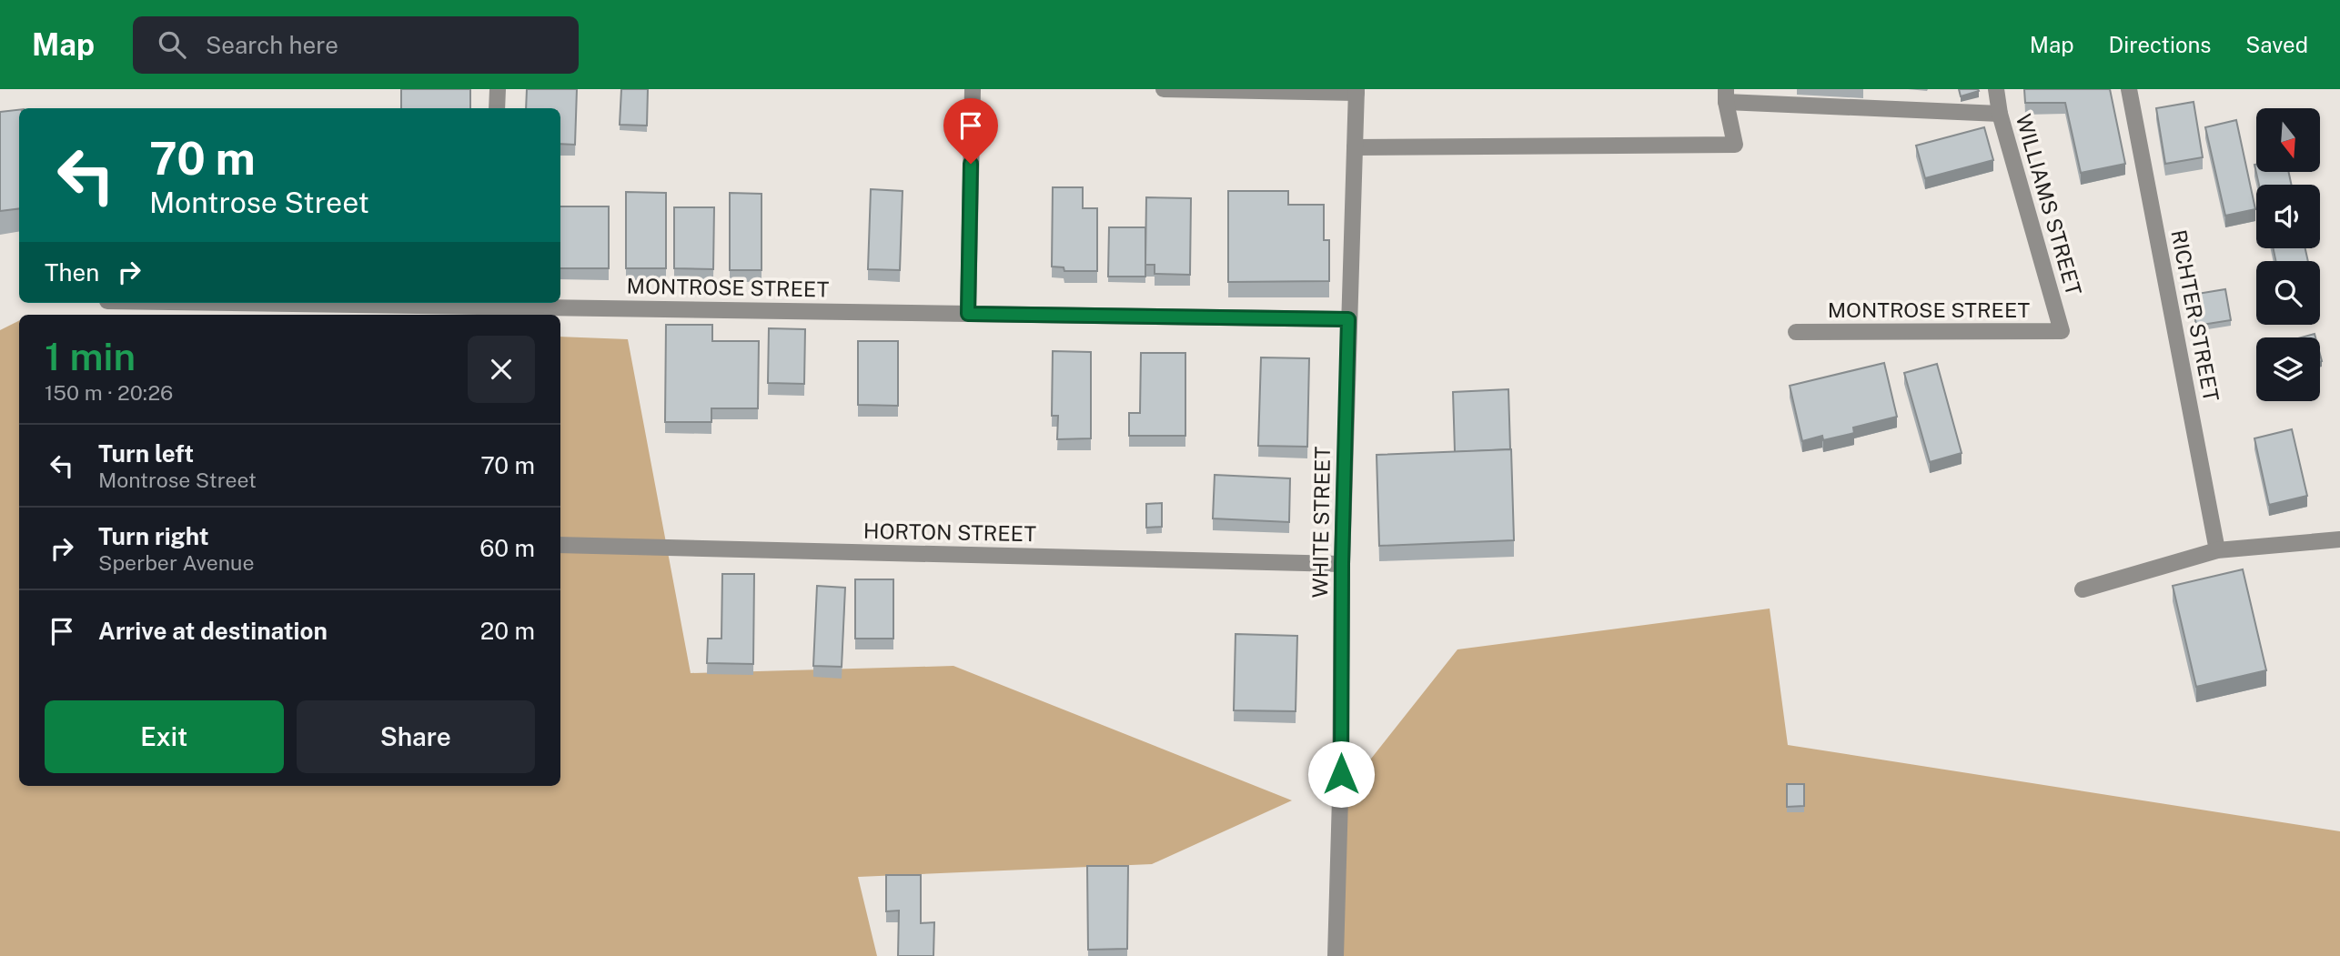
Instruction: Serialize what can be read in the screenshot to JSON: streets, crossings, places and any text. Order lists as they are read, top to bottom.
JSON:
{
  "streets": {
    "street": [
      "WILLIAMS STREET",
      "MONTROSE STREET",
      "RICHTER STREET",
      "WHITE STREET",
      "HORTON STREET"
    ]
  },
  "crossings": [
    ["WILLIAMS STREET", "MONTROSE STREET"],
    ["MONTROSE STREET", "WHITE STREET"],
    ["WHITE STREET", "HORTON STREET"]
  ],
  "north": "bottom",
  "page": {
    "header": "Map",
    "search": "Search here",
    "nav": ["Map", "Directions", "Saved"],
    "turn": ["70 m", "Montrose Street"],
    "then": "Then",
    "heading": ["1 min", "150 m · 20:26"],
    "list": [
      {
        "name": "Turn left",
        "note": "Montrose Street",
        "value": "70 m"
      },
      {
        "name": "Turn right",
        "note": "Sperber Avenue",
        "value": "60 m"
      },
      {
        "name": "Arrive at destination",
        "value": "20 m"
      }
    ],
    "buttons": ["Exit", "Share"]
  }
}
